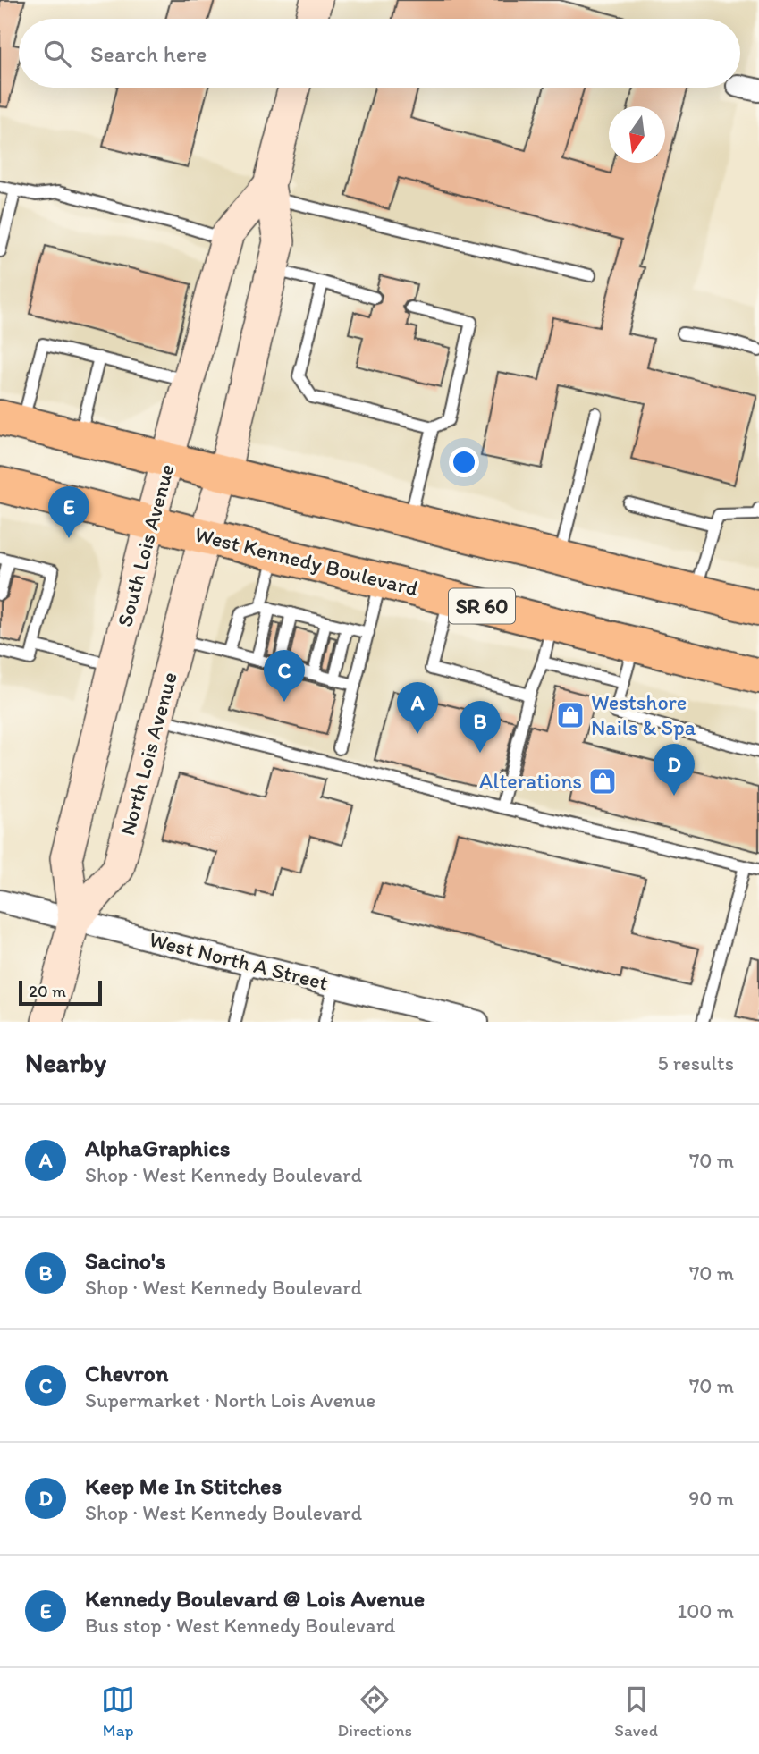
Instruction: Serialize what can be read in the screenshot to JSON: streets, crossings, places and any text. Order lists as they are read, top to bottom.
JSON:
{
  "streets": {
    "main road": ["West Kennedy Boulevard", "SR 60"],
    "street": ["South Lois Avenue", "North Lois Avenue", "West North A Street"]
  },
  "crossings": [
    ["South Lois Avenue", "West Kennedy Boulevard"],
    ["South Lois Avenue", "North Lois Avenue"],
    ["South Lois Avenue", "West North A Street"],
    ["West Kennedy Boulevard", "North Lois Avenue"],
    ["North Lois Avenue", "West North A Street"]
  ],
  "places": {
    "shop": ["Westshore Nails & Spa", "Alterations"]
  },
  "scale_bar": "20 m",
  "north": "bottom",
  "page": {
    "search": "Search here",
    "pins": [
      "E",
      "C",
      "A",
      "B",
      "D"
    ],
    "scale": "20 m",
    "heading": ["Nearby", "5 results"],
    "list": [
      {
        "mark": "A",
        "name": "AlphaGraphics",
        "note": "Shop · West Kennedy Boulevard",
        "value": "70 m"
      },
      {
        "mark": "B",
        "name": "Sacino's",
        "note": "Shop · West Kennedy Boulevard",
        "value": "70 m"
      },
      {
        "mark": "C",
        "name": "Chevron",
        "note": "Supermarket · North Lois Avenue",
        "value": "70 m"
      },
      {
        "mark": "D",
        "name": "Keep Me In Stitches",
        "note": "Shop · West Kennedy Boulevard",
        "value": "90 m"
      },
      {
        "mark": "E",
        "name": "Kennedy Boulevard @ Lois Avenue",
        "note": "Bus stop · West Kennedy Boulevard",
        "value": "100 m"
      }
    ],
    "nav": ["Map", "Directions", "Saved"]
  }
}
